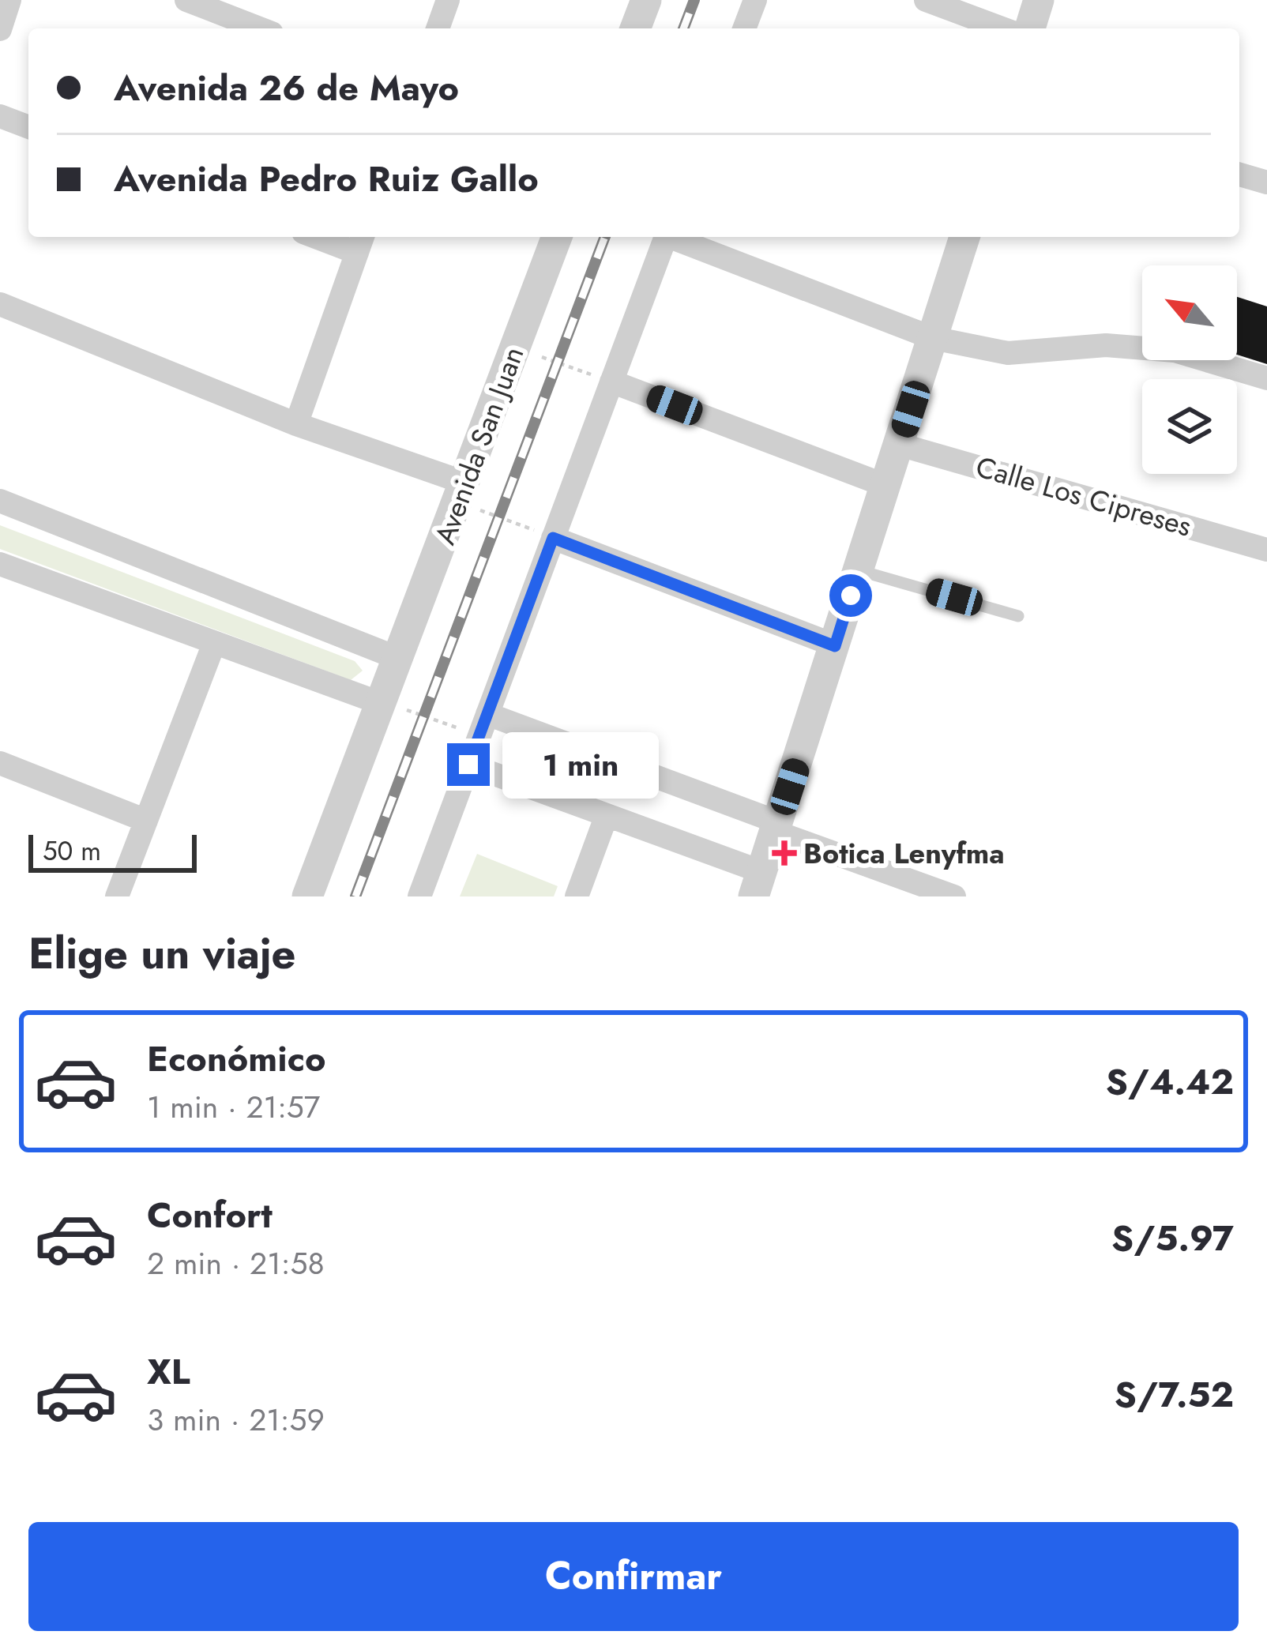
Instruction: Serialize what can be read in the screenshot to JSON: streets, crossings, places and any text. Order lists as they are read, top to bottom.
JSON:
{
  "streets": {
    "street": ["Avenida San Juan", "Calle Los Cipreses"]
  },
  "places": {
    "health": ["Botica Lenyfma"]
  },
  "scale_bar": "50 m",
  "north": "top left",
  "page": {
    "banner": ["Avenida 26 de Mayo", "Avenida Pedro Ruiz Gallo"],
    "bubble": "1 min",
    "scale": "50 m",
    "heading": "Elige un viaje",
    "list": [
      {
        "name": "Económico",
        "note": "1 min · 21:57",
        "value": "S/4.42"
      },
      {
        "name": "Confort",
        "note": "2 min · 21:58",
        "value": "S/5.97"
      },
      {
        "name": "XL",
        "note": "3 min · 21:59",
        "value": "S/7.52"
      }
    ],
    "buttons": "Confirmar"
  }
}
